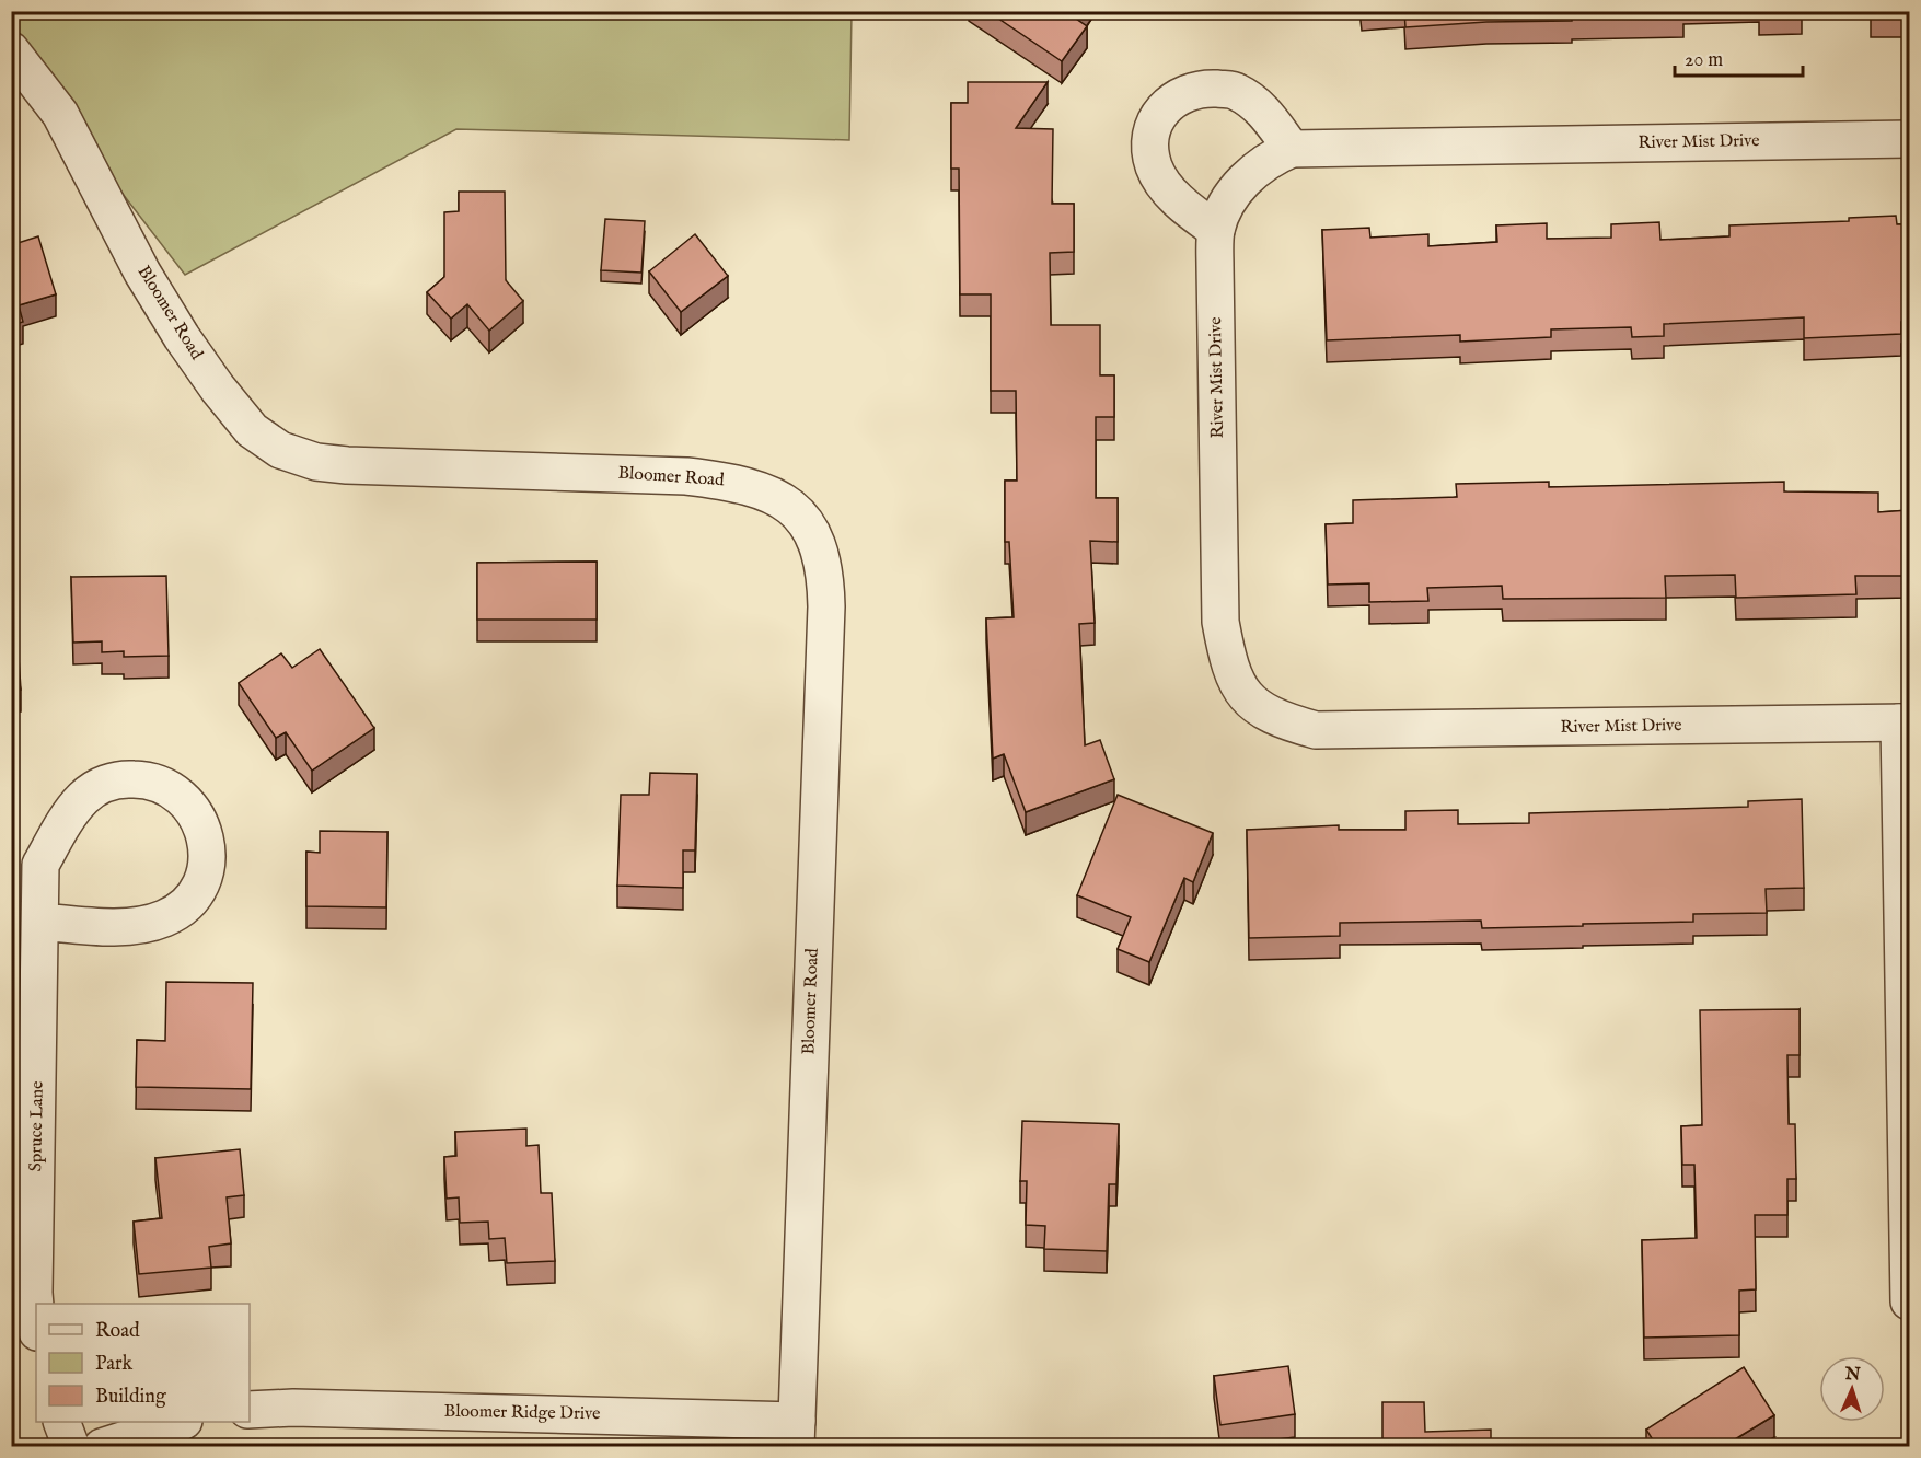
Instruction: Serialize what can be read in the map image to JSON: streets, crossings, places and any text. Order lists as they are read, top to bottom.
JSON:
{
  "streets": {
    "street": [
      "River Mist Drive",
      "Bloomer Road",
      "Spruce Lane",
      "Bloomer Ridge Drive"
    ]
  },
  "crossings": [
    ["Bloomer Road", "Bloomer Ridge Drive"]
  ],
  "legend": ["Road", "Park", "Building"],
  "scale_bar": "20 m",
  "north": "top"
}
